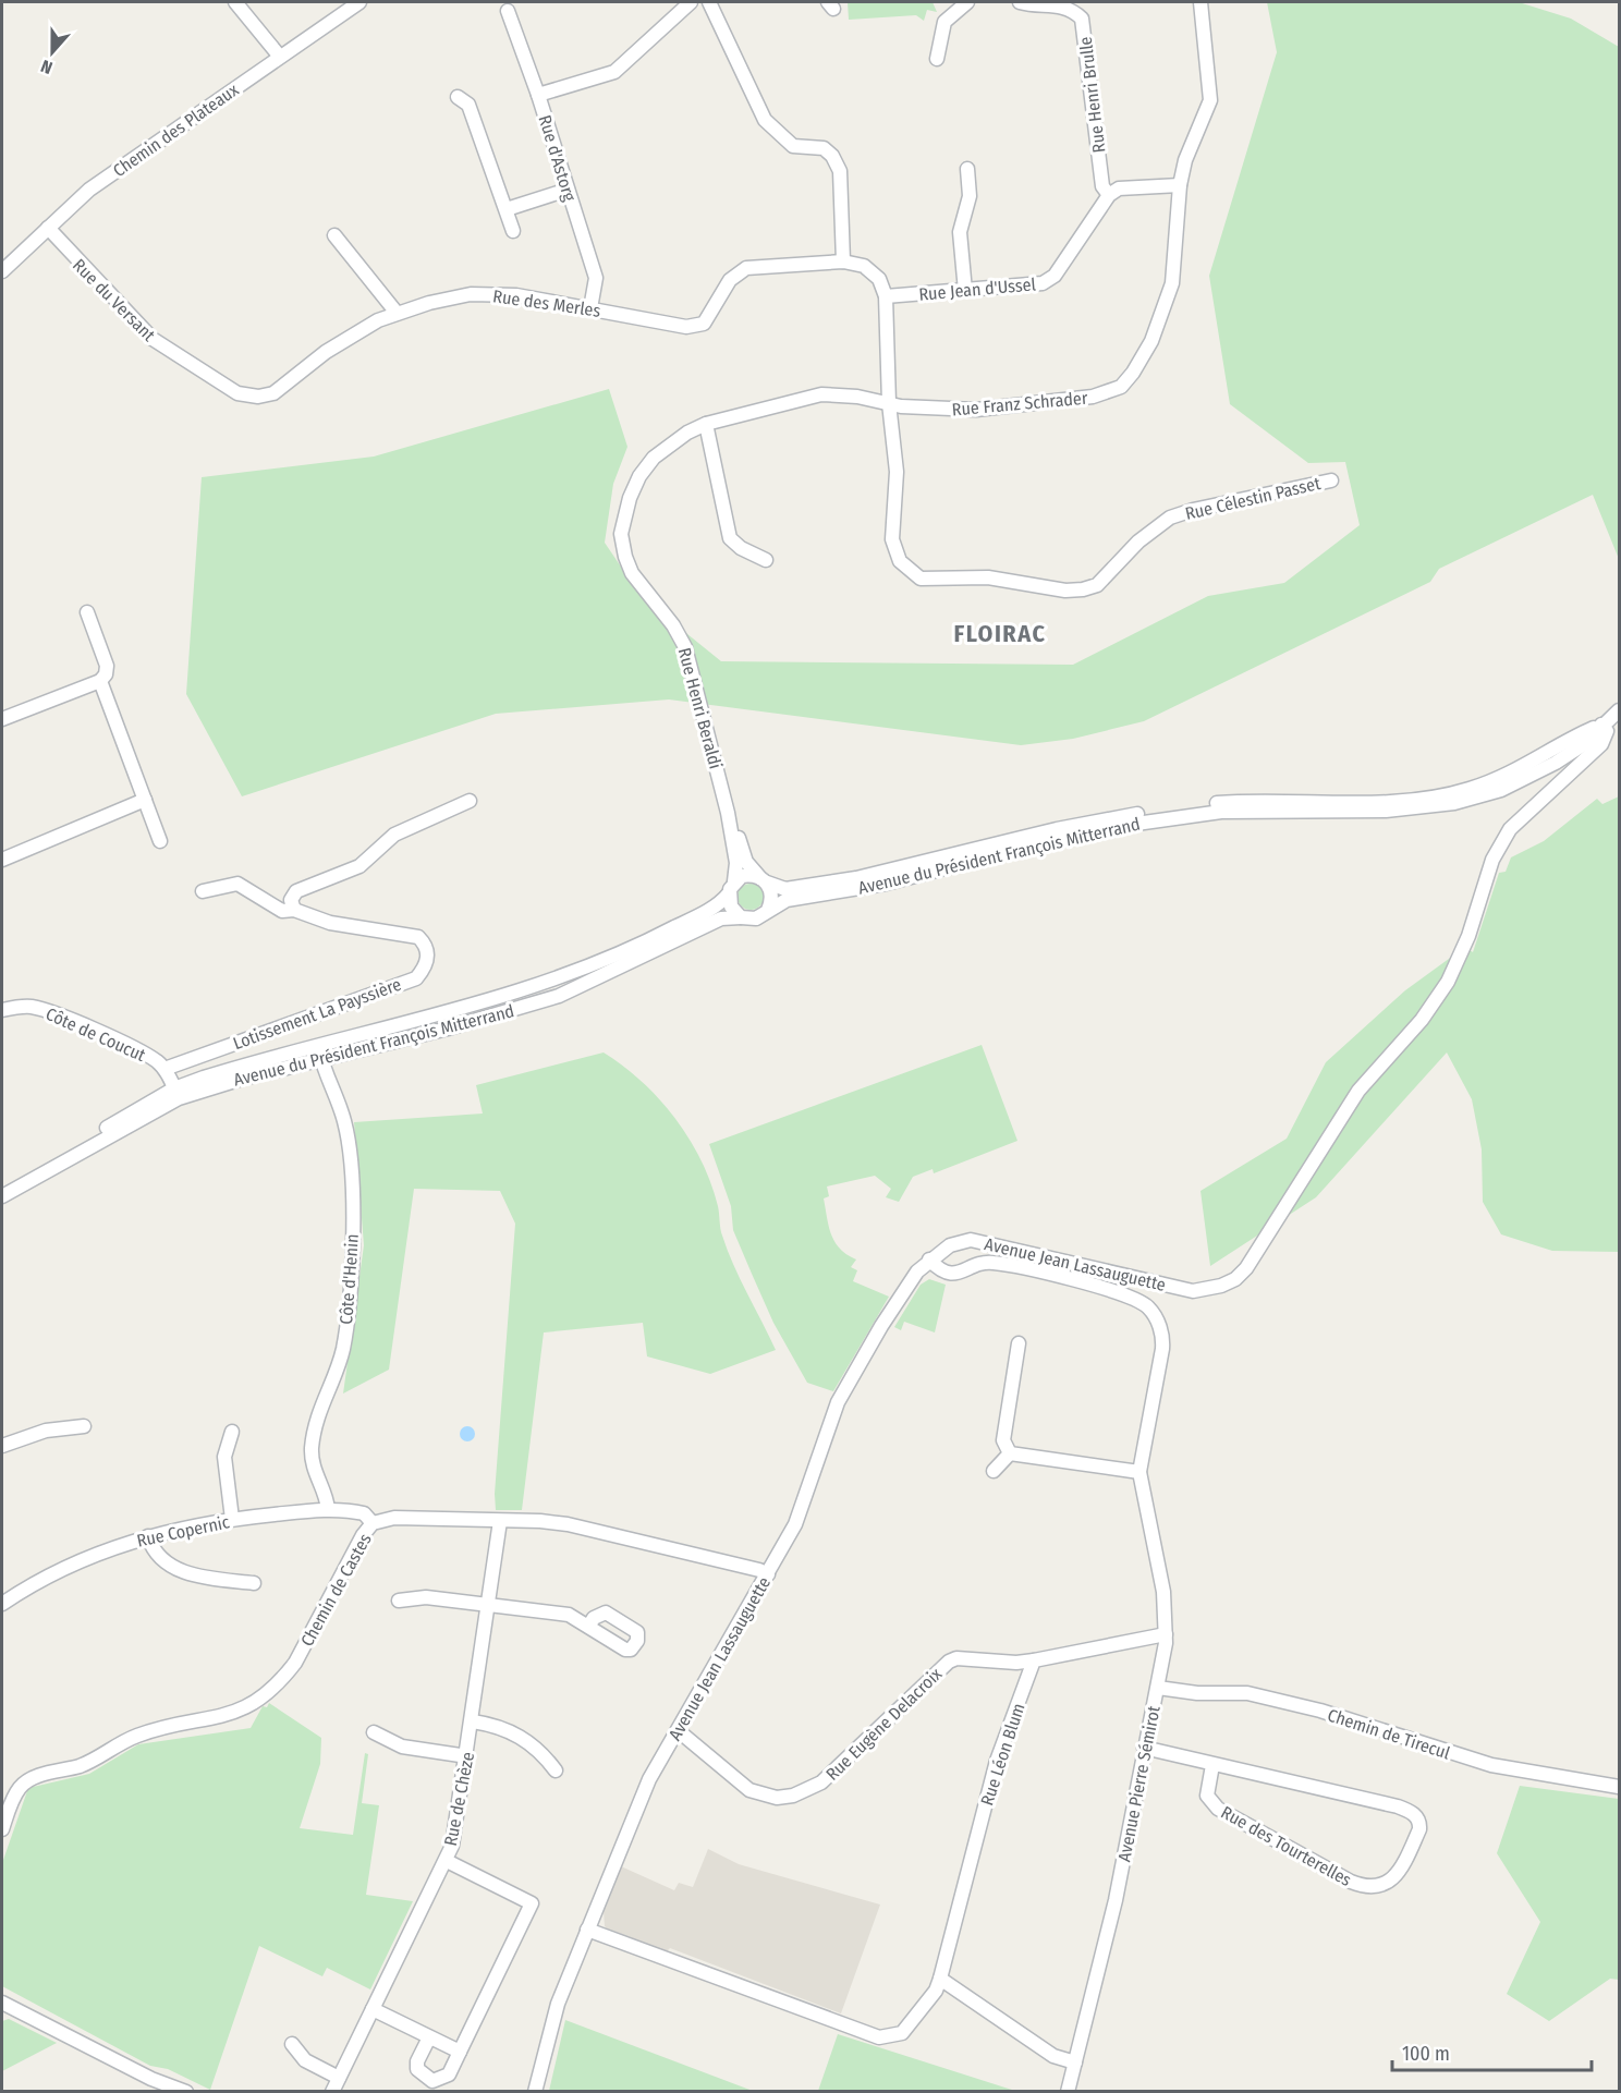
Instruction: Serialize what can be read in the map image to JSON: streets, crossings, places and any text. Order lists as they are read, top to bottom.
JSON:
{
  "streets": {
    "street": [
      "Rue Henri Brulle",
      "Chemin des Plateaux",
      "Rue d'Astorg",
      "Rue Jean d'Ussel",
      "Rue du Versant",
      "Rue des Merles",
      "Rue Franz Schrader",
      "Rue Célestin Passet",
      "Rue Henri Beraldi",
      "Avenue du Président François Mitterrand",
      "Lotissement La Payssière",
      "Côte de Coucut",
      "Avenue Jean Lassauguette",
      "Côte d'Henin",
      "Rue Copernic",
      "Chemin de Castes",
      "Rue Eugène Delacroix",
      "Chemin de Tirecul",
      "Rue Léon Blum",
      "Avenue Pierre Sémirot",
      "Rue de Chèze",
      "Rue des Tourterelles"
    ]
  },
  "crossings": [
    ["Rue Henri Brulle", "Rue Jean d'Ussel"],
    ["Chemin des Plateaux", "Rue du Versant"],
    ["Rue d'Astorg", "Rue des Merles"],
    ["Rue Jean d'Ussel", "Rue Célestin Passet"],
    ["Rue du Versant", "Rue des Merles"],
    ["Rue Franz Schrader", "Rue Célestin Passet"],
    ["Rue Franz Schrader", "Rue Henri Beraldi"],
    ["Rue Henri Beraldi", "Avenue du Président François Mitterrand"],
    ["Avenue du Président François Mitterrand", "Côte de Coucut"],
    ["Avenue du Président François Mitterrand", "Avenue Jean Lassauguette"],
    ["Avenue du Président François Mitterrand", "Côte d'Henin"],
    ["Lotissement La Payssière", "Côte de Coucut"],
    ["Avenue Jean Lassauguette", "Chemin de Castes"],
    ["Avenue Jean Lassauguette", "Rue Eugène Delacroix"],
    ["Avenue Jean Lassauguette", "Rue Léon Blum"],
    ["Côte d'Henin", "Rue Copernic"],
    ["Rue Copernic", "Chemin de Castes"],
    ["Chemin de Castes", "Rue de Chèze"],
    ["Rue Eugène Delacroix", "Rue Léon Blum"],
    ["Chemin de Tirecul", "Avenue Pierre Sémirot"],
    ["Avenue Pierre Sémirot", "Rue des Tourterelles"]
  ],
  "districts": ["FLOIRAC"],
  "scale_bar": "100 m",
  "north": "bottom"
}
